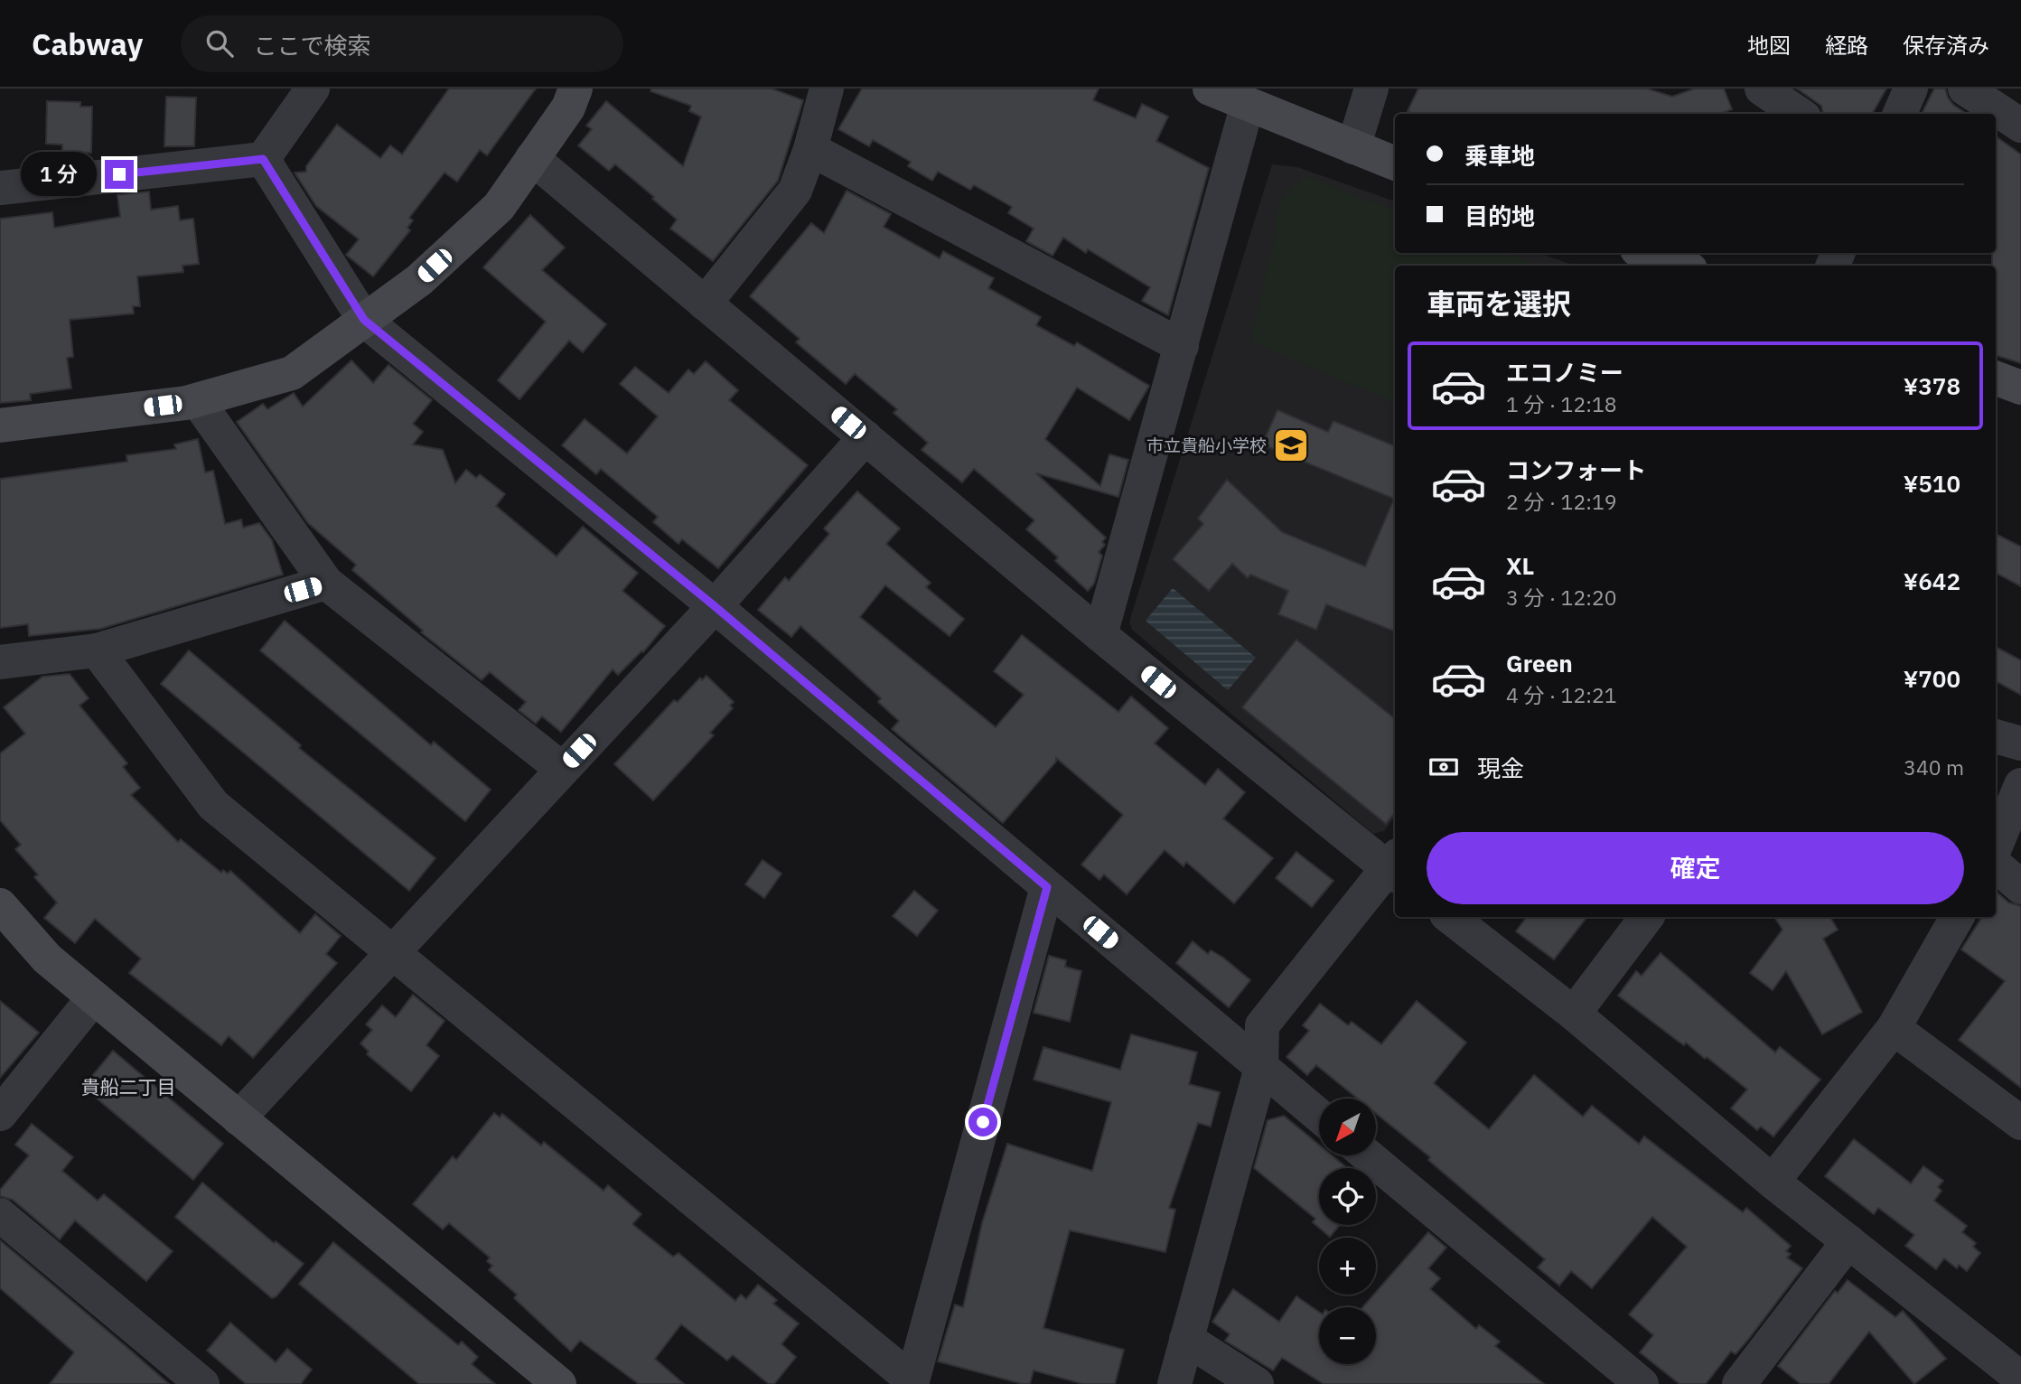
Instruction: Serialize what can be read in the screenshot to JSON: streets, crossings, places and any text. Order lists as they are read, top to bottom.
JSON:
{
  "districts": ["貴船二丁目"],
  "places": {
    "school or university": ["市立貴船小学校"]
  },
  "north": "bottom left",
  "page": {
    "header": "Cabway",
    "search": "ここで検索",
    "nav": ["地図", "経路", "保存済み"],
    "banner": ["乗車地", "目的地"],
    "bubble": "1 分",
    "heading": "車両を選択",
    "list": [
      {
        "name": "エコノミー",
        "note": "1 分 · 12:18",
        "value": "¥378"
      },
      {
        "name": "コンフォート",
        "note": "2 分 · 12:19",
        "value": "¥510"
      },
      {
        "name": "XL",
        "note": "3 分 · 12:20",
        "value": "¥642"
      },
      {
        "name": "Green",
        "note": "4 分 · 12:21",
        "value": "¥700"
      }
    ],
    "pay": ["現金", "340 m"],
    "buttons": "確定",
    "map_buttons": ["+", "−"]
  }
}
